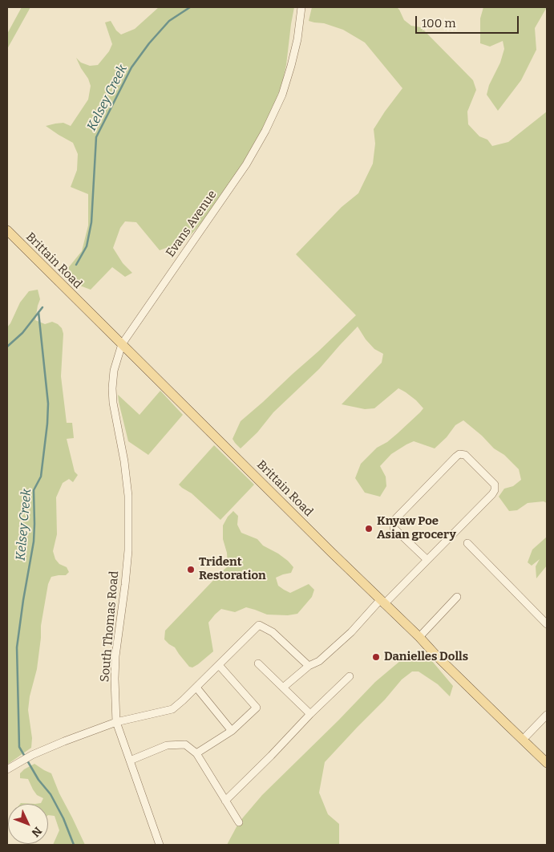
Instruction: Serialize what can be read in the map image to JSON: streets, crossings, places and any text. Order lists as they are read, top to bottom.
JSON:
{
  "streets": {
    "main road": ["Brittain Road"],
    "street": ["Evans Avenue", "South Thomas Road"]
  },
  "crossings": [
    ["Evans Avenue", "Brittain Road"],
    ["Evans Avenue", "South Thomas Road"]
  ],
  "water": ["Kelsey Creek"],
  "places": ["Knyaw Poe Asian grocery", "Trident Restoration", "Danielles Dolls"],
  "scale_bar": "100 m",
  "north": "bottom right"
}
